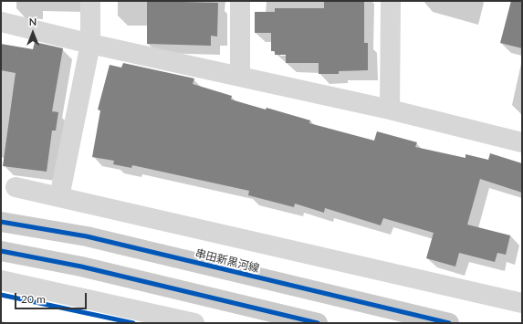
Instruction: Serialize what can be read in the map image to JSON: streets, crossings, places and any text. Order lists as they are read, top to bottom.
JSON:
{
  "streets": {
    "main road": ["串田新黒河線"]
  },
  "scale_bar": "20 m",
  "north": "top"
}
